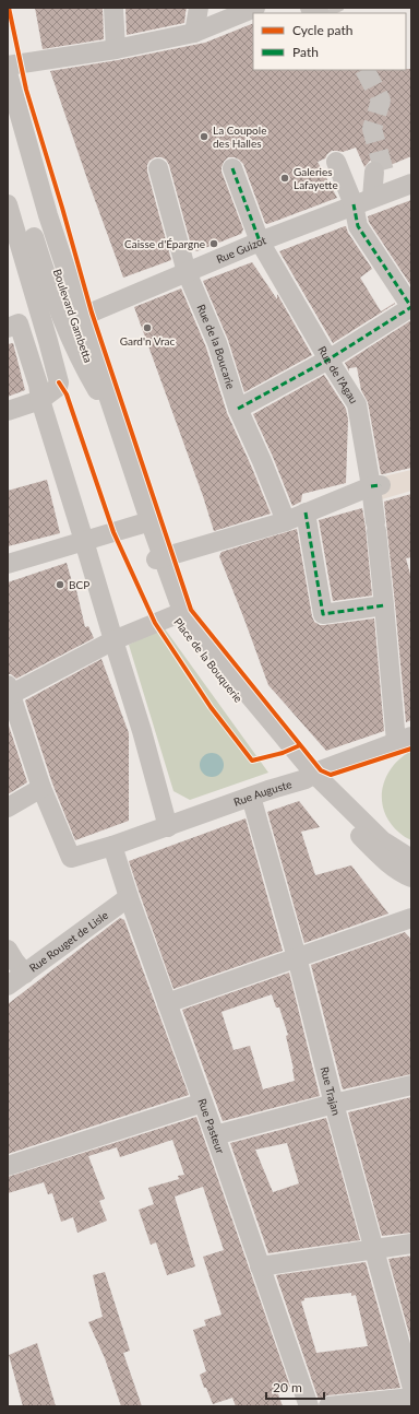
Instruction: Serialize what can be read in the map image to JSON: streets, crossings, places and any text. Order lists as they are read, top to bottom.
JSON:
{
  "streets": {
    "street": [
      "Rue Guizot",
      "Boulevard Gambetta",
      "Rue de la Boucarie",
      "Rue de l'Agau",
      "Place de la Bouquerie",
      "Rue Auguste",
      "Rue Rouget de Lisle",
      "Rue Trajan",
      "Rue Pasteur"
    ]
  },
  "crossings": [
    ["Rue Guizot", "Boulevard Gambetta"],
    ["Rue Guizot", "Rue de la Boucarie"],
    ["Rue Guizot", "Rue de l'Agau"],
    ["Boulevard Gambetta", "Place de la Bouquerie"],
    ["Rue de l'Agau", "Rue Auguste"],
    ["Place de la Bouquerie", "Rue Auguste"],
    ["Rue Auguste", "Rue Trajan"],
    ["Rue Auguste", "Rue Pasteur"],
    ["Rue Rouget de Lisle", "Rue Pasteur"]
  ],
  "places": [
    "La Coupole des Halles",
    "Galeries Lafayette",
    "Caisse d'Épargne",
    "Gard'n Vrac",
    "BCP"
  ],
  "legend": ["Cycle path", "Path"],
  "scale_bar": "20 m"
}
